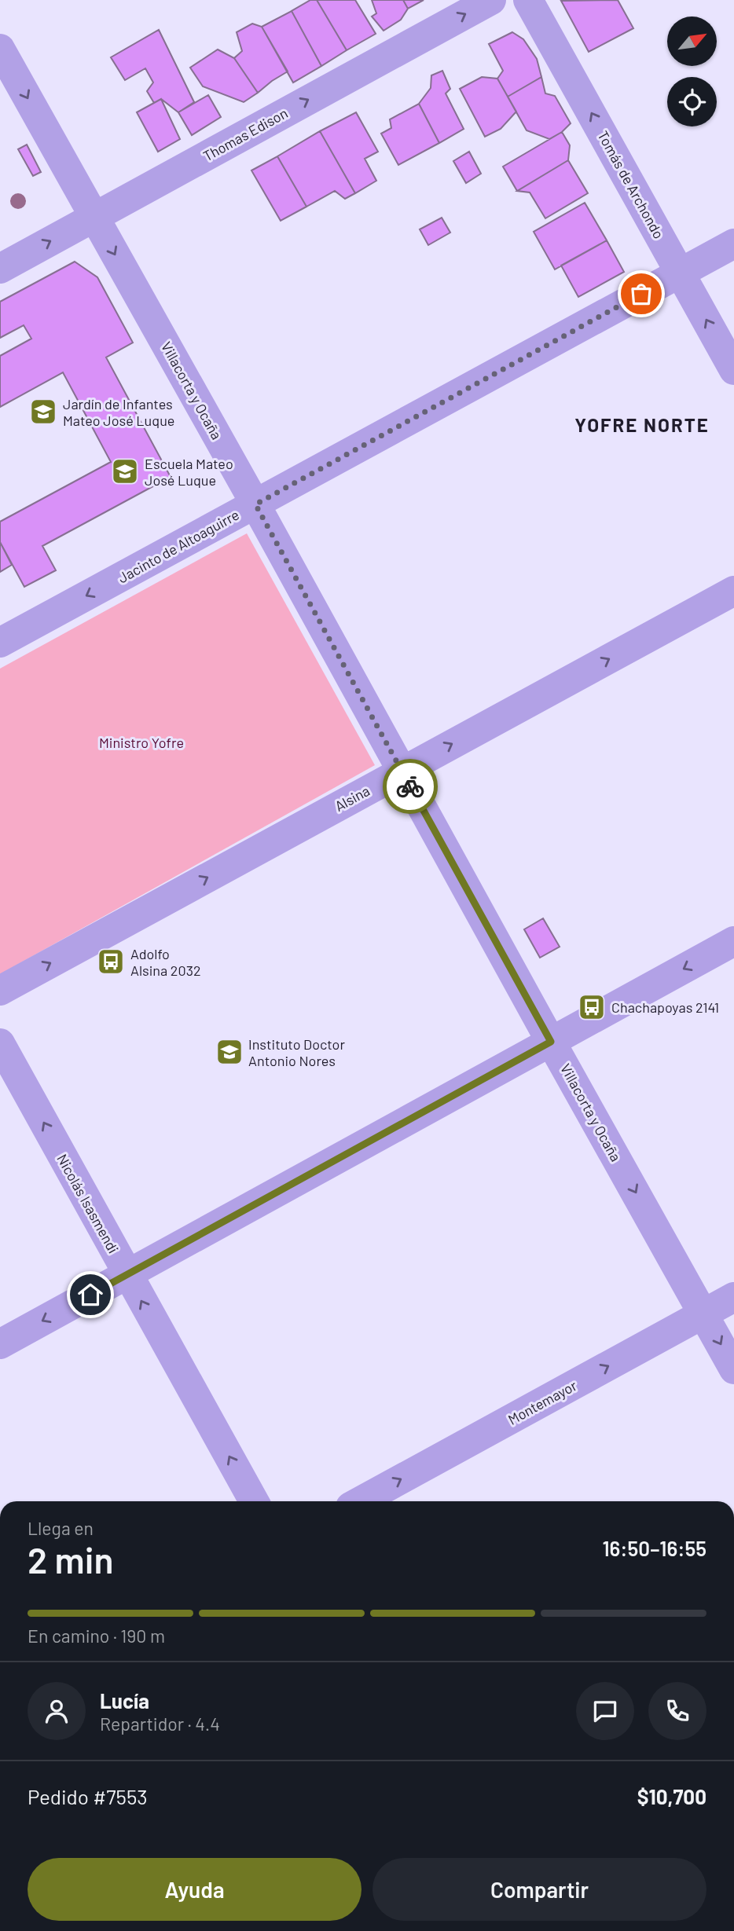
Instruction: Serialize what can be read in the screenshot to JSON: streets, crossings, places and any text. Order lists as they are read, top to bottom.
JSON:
{
  "streets": {
    "street": [
      "Thomas Edison",
      "Tomás de Archondo",
      "Villacorta y Ocaña",
      "Jacinto de Altoaguirre",
      "Alsina",
      "Nicolás Isasmendi",
      "Montemayor"
    ]
  },
  "crossings": [
    ["Thomas Edison", "Villacorta y Ocaña"],
    ["Tomás de Archondo", "Jacinto de Altoaguirre"],
    ["Villacorta y Ocaña", "Jacinto de Altoaguirre"],
    ["Villacorta y Ocaña", "Alsina"],
    ["Villacorta y Ocaña", "Montemayor"]
  ],
  "one_way": [
    "Thomas Edison",
    "Tomás de Archondo",
    "Villacorta y Ocaña",
    "Alsina",
    "Nicolás Isasmendi",
    "Montemayor"
  ],
  "districts": ["YOFRE NORTE"],
  "parks": ["Ministro Yofre"],
  "places": {
    "school or university": ["Jardín de Infantes Mateo José Luque", "Escuela Mateo José Luque", "Instituto Doctor Antonio Nores"],
    "bus stop": ["Adolfo Alsina 2032", "Chachapoyas 2141"]
  },
  "north": "top right",
  "page": {
    "heading": ["2 min", "Llega en", "16:50–16:55"],
    "panel": [
      "Lucía",
      "Repartidor · 4.4",
      "Pedido #7553",
      "$10,700"
    ],
    "bar": "En camino · 190 m",
    "buttons": ["Ayuda", "Compartir"]
  }
}
